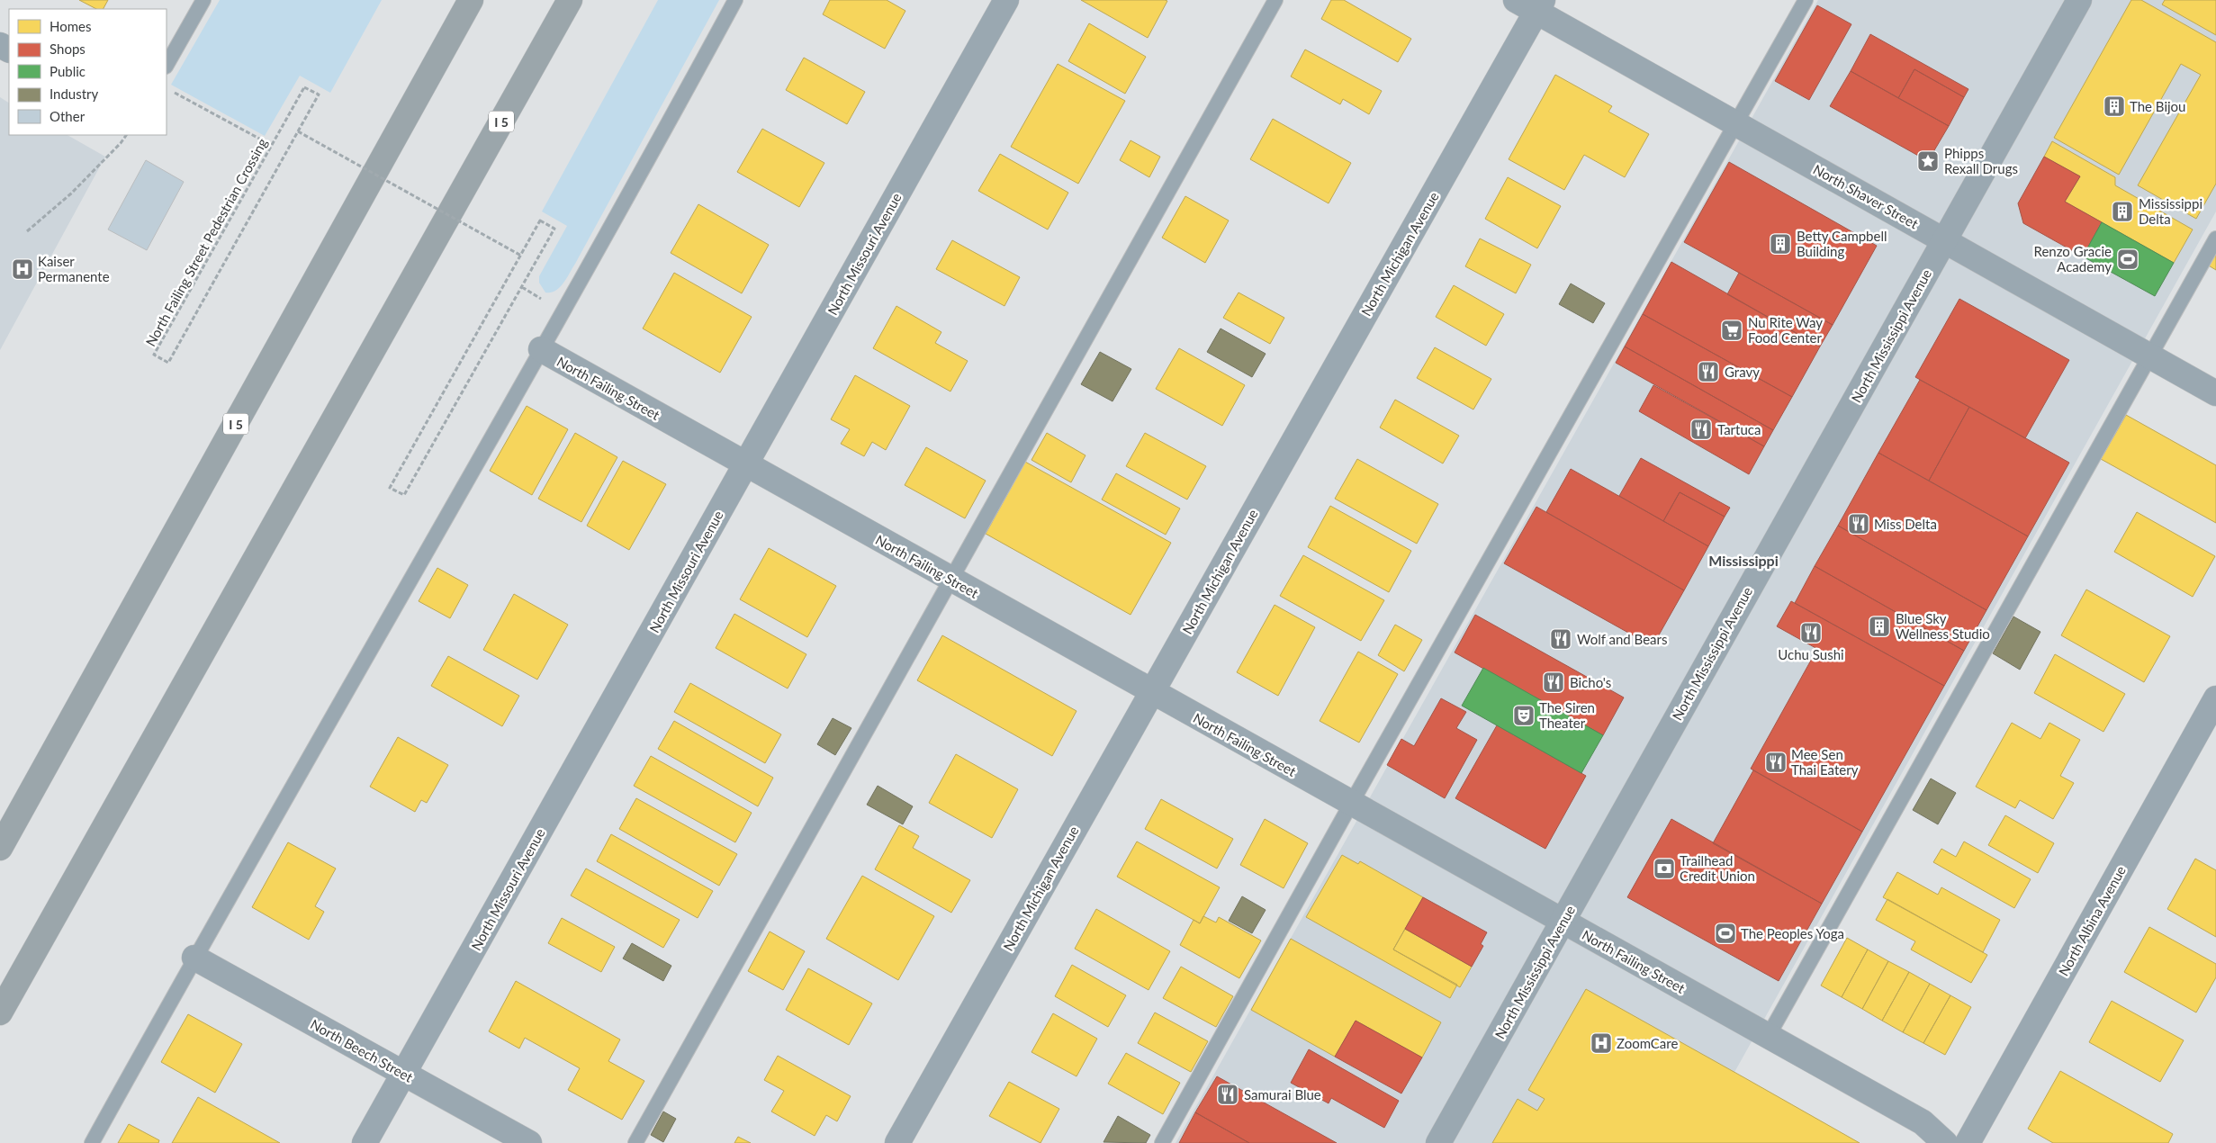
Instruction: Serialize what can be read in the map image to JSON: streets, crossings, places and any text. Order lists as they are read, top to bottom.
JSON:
{
  "streets": {
    "highway": ["I 5"],
    "street": [
      "North Shaver Street",
      "North Missouri Avenue",
      "North Michigan Avenue",
      "North Mississippi Avenue",
      "North Failing Street",
      "North Albina Avenue",
      "North Beech Street"
    ],
    "path": ["North Failing Street Pedestrian Crossing"]
  },
  "crossings": [
    ["North Shaver Street", "North Michigan Avenue"],
    ["North Shaver Street", "North Mississippi Avenue"],
    ["North Missouri Avenue", "North Failing Street"],
    ["North Missouri Avenue", "North Beech Street"],
    ["North Michigan Avenue", "North Failing Street"],
    ["North Mississippi Avenue", "North Failing Street"]
  ],
  "districts": ["Mississippi"],
  "places": {
    "building": [
      "The Bijou",
      "Mississippi Delta",
      "Betty Campbell Building",
      "Blue Sky Wellness Studio"
    ],
    "place": ["Phipps Rexall Drugs"],
    "sports": ["Renzo Gracie Academy", "The Peoples Yoga"],
    "hospital": ["Kaiser Permanente", "ZoomCare"],
    "supermarket": ["Nu Rite Way Food Center"],
    "restaurant": [
      "Gravy",
      "Tartuca",
      "Miss Delta",
      "Uchu Sushi",
      "Wolf and Bears",
      "Bicho's",
      "Mee Sen Thai Eatery",
      "Samurai Blue"
    ],
    "theatre": ["The Siren Theater"],
    "bank": ["Trailhead Credit Union"]
  },
  "legend": [
    "Homes",
    "Shops",
    "Public",
    "Industry",
    "Other"
  ]
}
